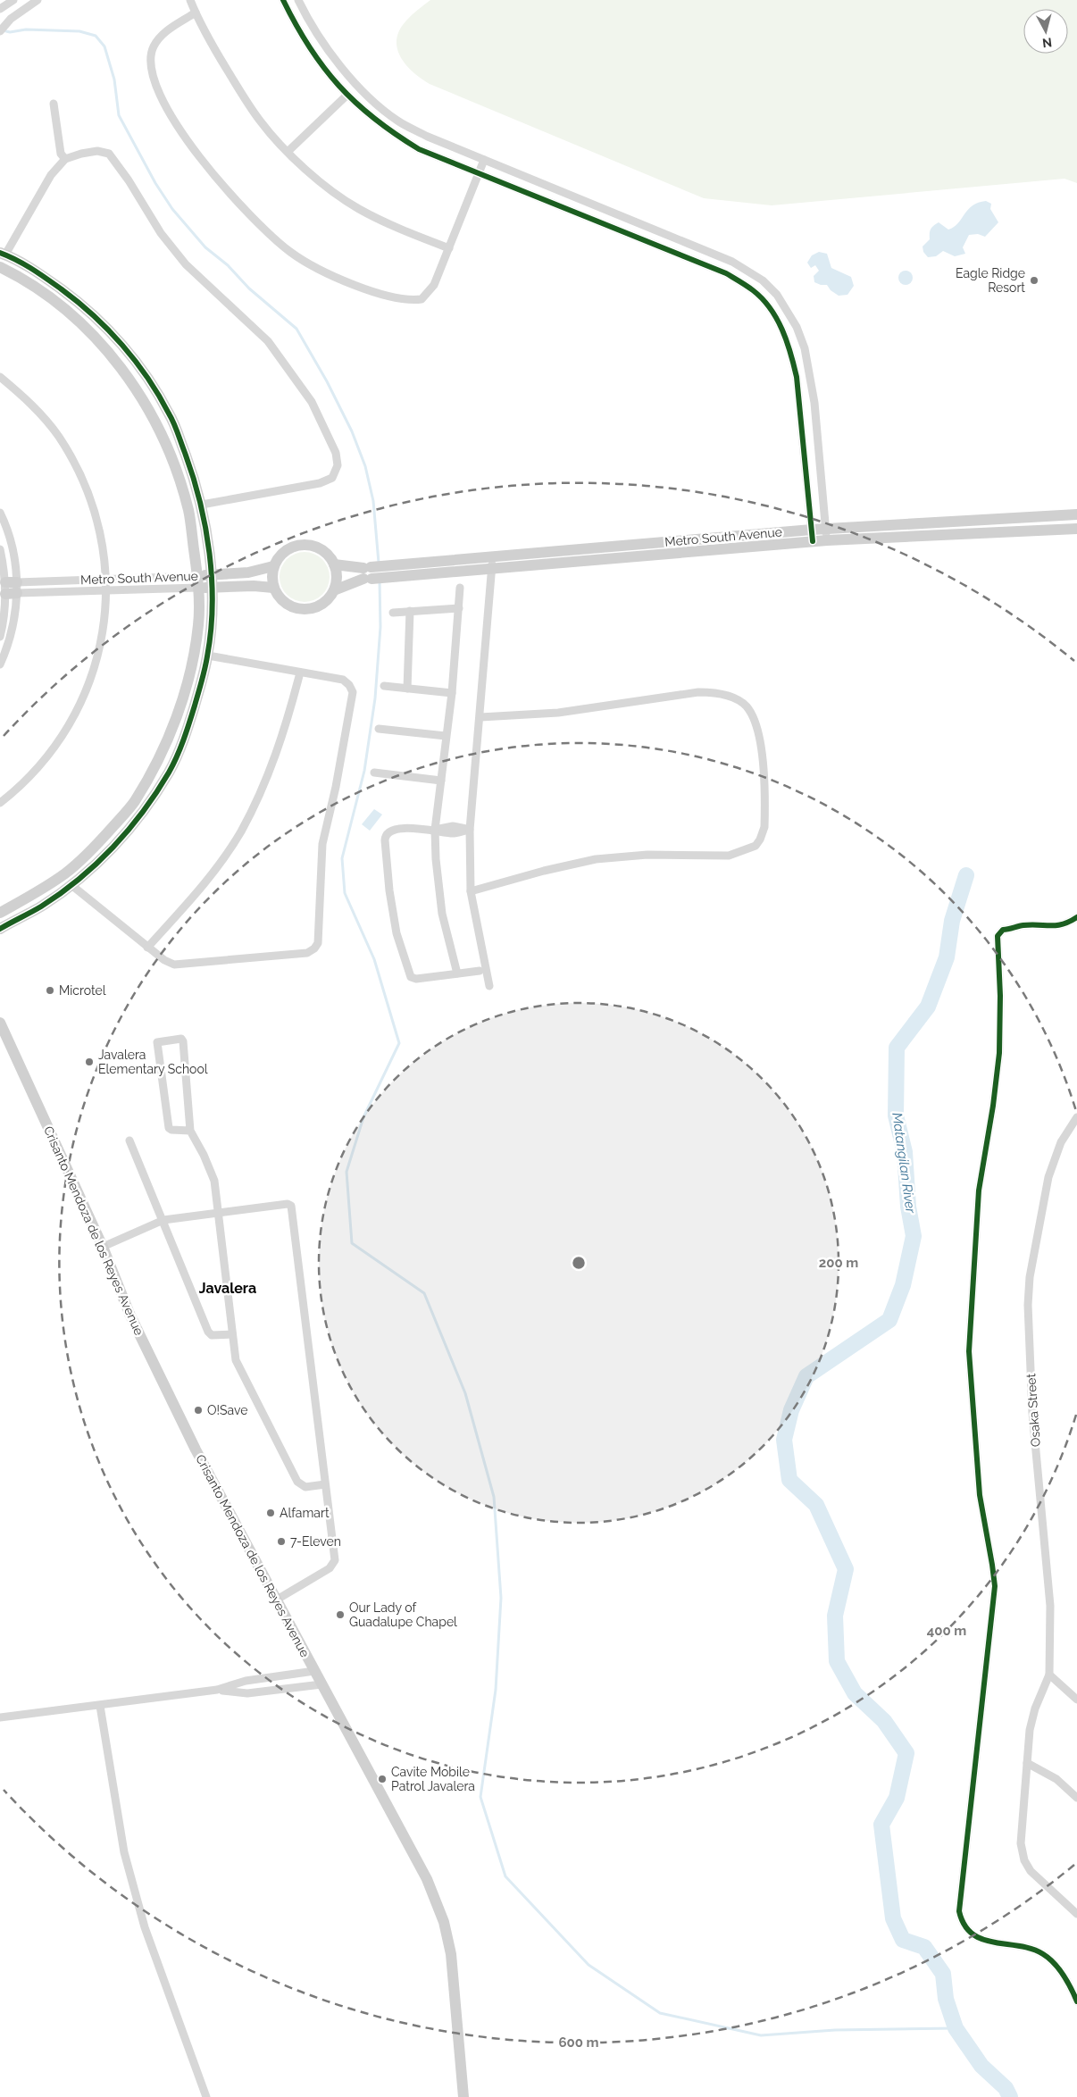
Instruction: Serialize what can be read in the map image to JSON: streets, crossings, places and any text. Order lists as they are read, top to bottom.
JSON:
{
  "streets": {
    "street": ["Metro South Avenue", "Crisanto Mendoza de los Reyes Avenue", "Osaka Street"]
  },
  "districts": ["Javalera"],
  "water": ["Matangilan River"],
  "places": [
    "Eagle Ridge Resort",
    "Microtel",
    "Javalera Elementary School",
    "O!Save",
    "Alfamart",
    "7-Eleven",
    "Our Lady of Guadalupe Chapel",
    "Cavite Mobile Patrol Javalera"
  ],
  "north": "bottom",
  "rings": ["200 m", "400 m", "600 m"]
}
